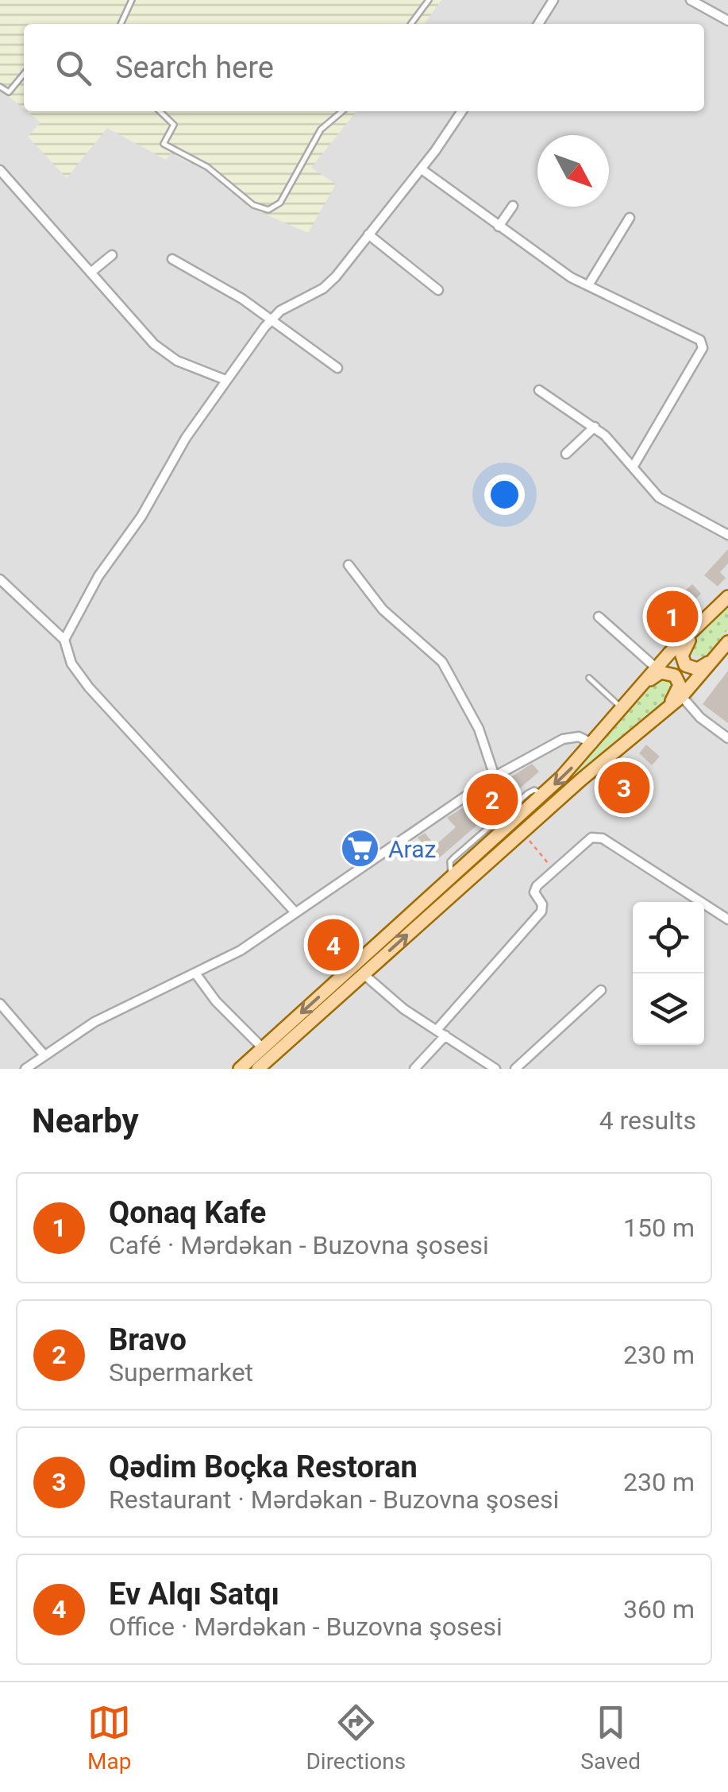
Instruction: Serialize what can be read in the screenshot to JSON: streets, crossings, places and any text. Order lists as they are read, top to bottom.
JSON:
{
  "places": {
    "supermarket": ["Araz"]
  },
  "north": "bottom right",
  "page": {
    "search": "Search here",
    "pins": [
      "1",
      "3",
      "2",
      "4"
    ],
    "heading": ["Nearby", "4 results"],
    "list": [
      {
        "mark": "1",
        "name": "Qonaq Kafe",
        "note": "Café · Mərdəkan - Buzovna şosesi",
        "value": "150 m"
      },
      {
        "mark": "2",
        "name": "Bravo",
        "note": "Supermarket",
        "value": "230 m"
      },
      {
        "mark": "3",
        "name": "Qədim Boçka Restoran",
        "note": "Restaurant · Mərdəkan - Buzovna şosesi",
        "value": "230 m"
      },
      {
        "mark": "4",
        "name": "Ev Alqı Satqı",
        "note": "Office · Mərdəkan - Buzovna şosesi",
        "value": "360 m"
      }
    ],
    "nav": ["Map", "Directions", "Saved"]
  }
}
